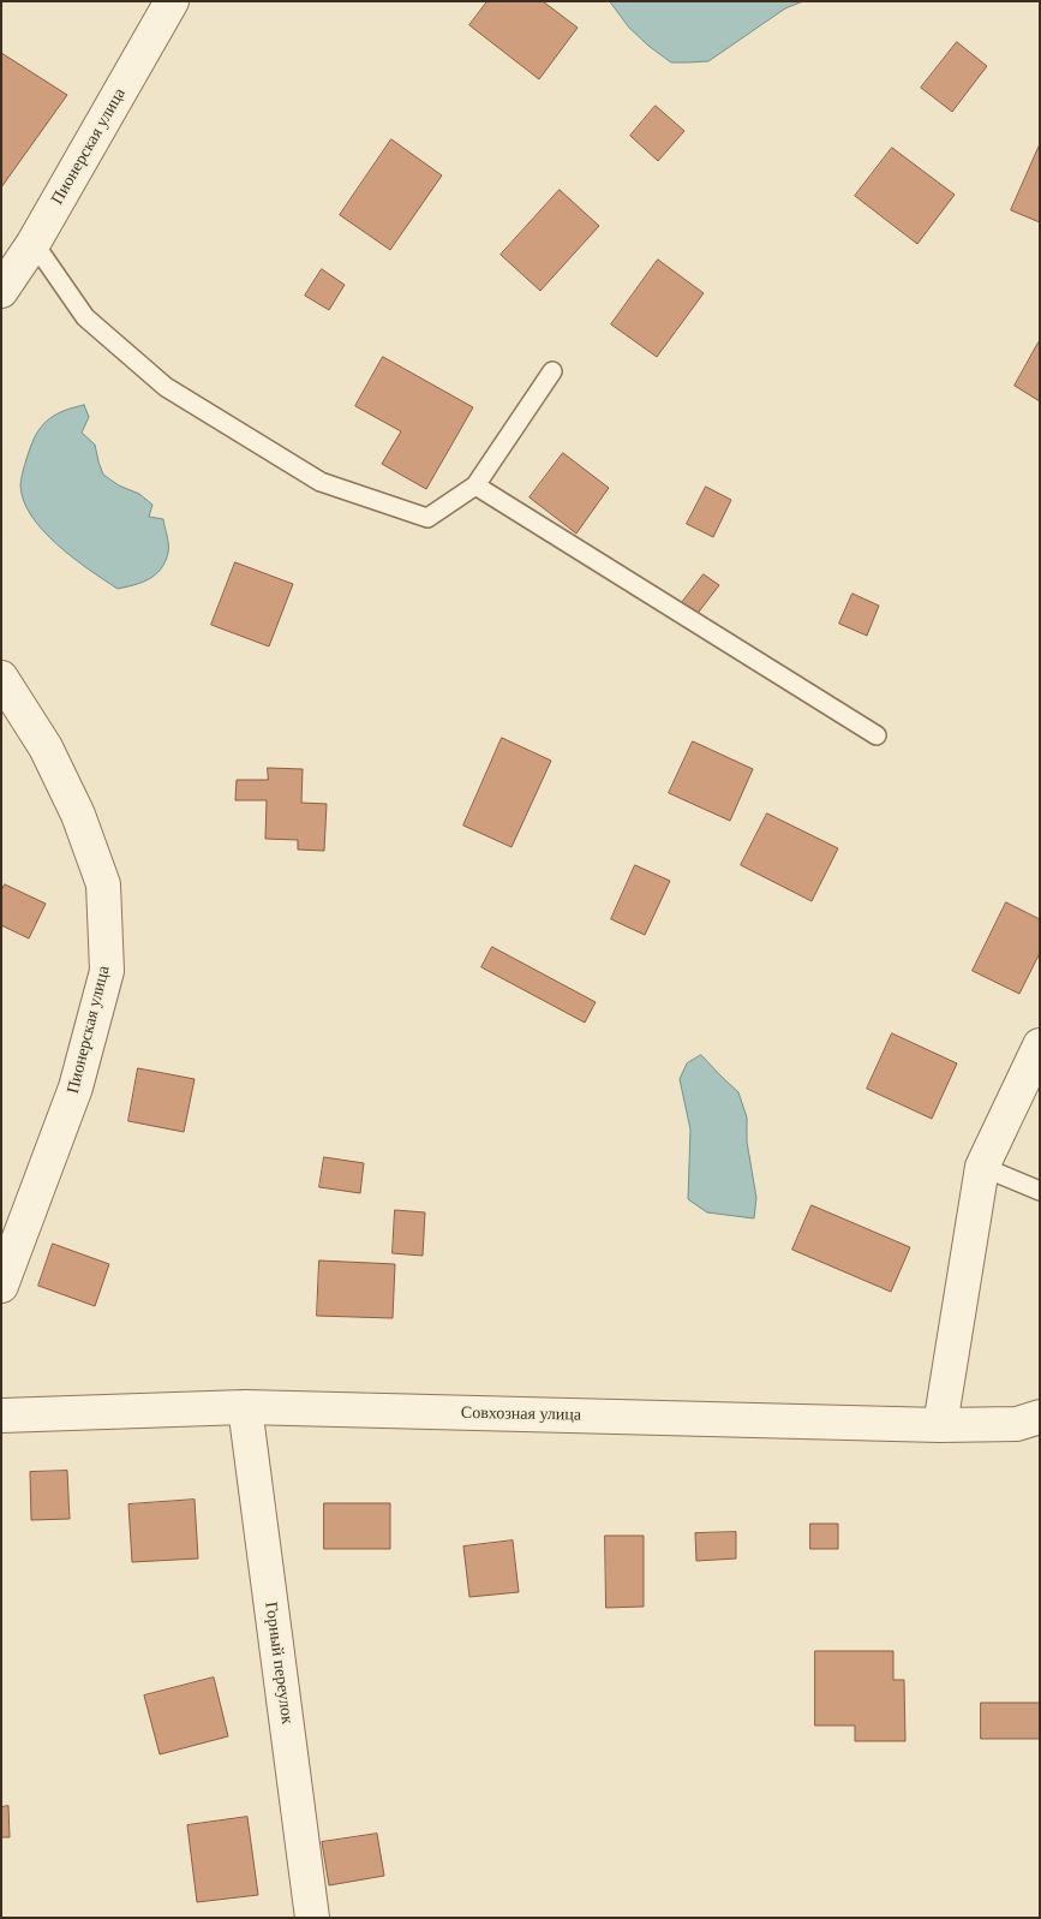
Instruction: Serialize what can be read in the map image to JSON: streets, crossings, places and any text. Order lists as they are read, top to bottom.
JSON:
{
  "streets": {
    "street": ["Пионерская улица", "Совхозная улица", "Горный переулок"]
  },
  "crossings": [
    ["Совхозная улица", "Горный переулок"]
  ]
}
